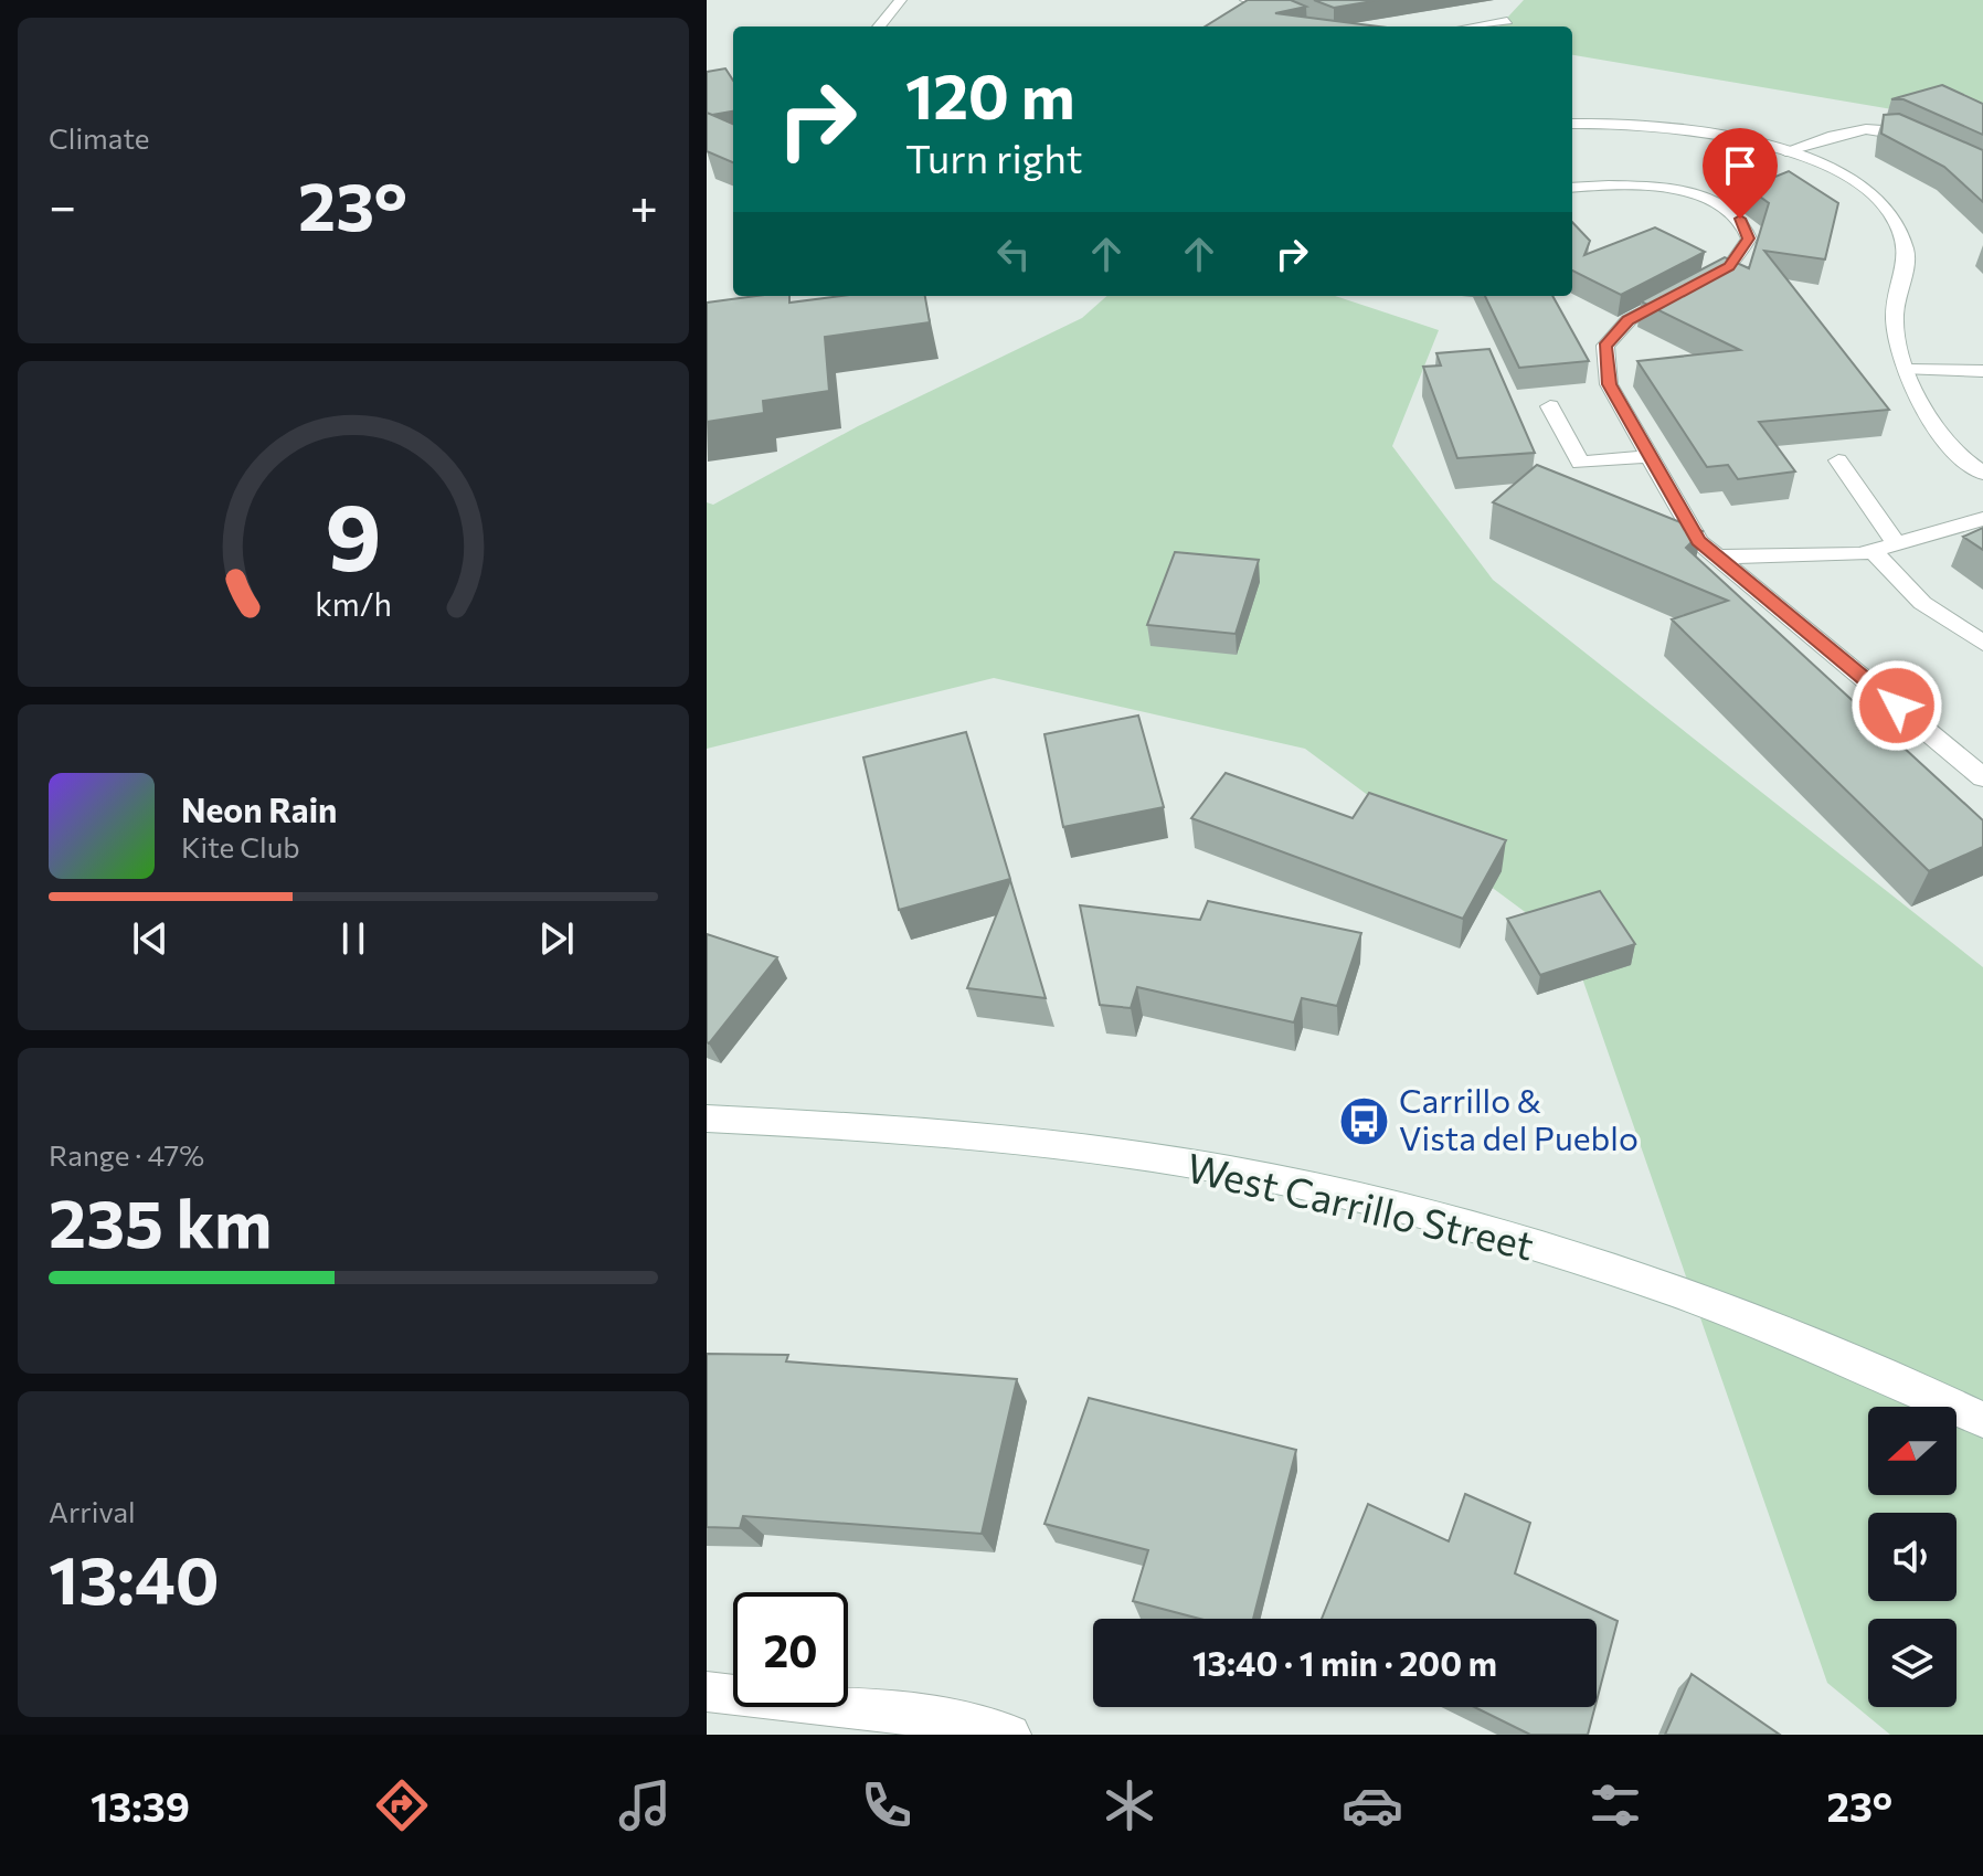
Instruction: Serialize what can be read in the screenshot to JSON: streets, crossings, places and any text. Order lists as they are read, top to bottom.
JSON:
{
  "streets": {
    "street": ["West Carrillo Street"]
  },
  "places": {
    "bus stop": ["Carrillo & Vista del Pueblo"]
  },
  "north": "left",
  "page": {
    "tile": [
      "Climate",
      ["Range · 47%", "235 km"],
      ["Arrival", "13:40"]
    ],
    "turn": ["120 m", "Turn right"],
    "heat": ["−", "23°", "+"],
    "song": ["Neon Rain", "Kite Club"],
    "limit": "20",
    "trip": "13:40 · 1 min · 200 m",
    "tabs": ["13:39", "23°"],
    "gauge": ["9", "km/h"]
  }
}
